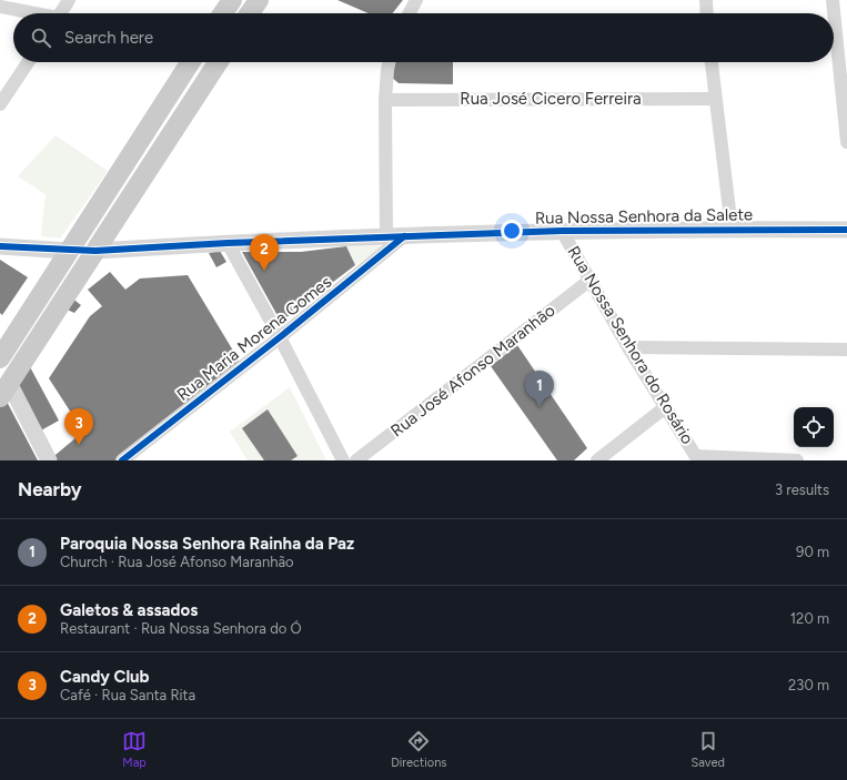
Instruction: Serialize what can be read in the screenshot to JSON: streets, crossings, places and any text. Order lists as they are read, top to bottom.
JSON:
{
  "streets": {
    "street": [
      "Rua José Cicero Ferreira",
      "Rua Nossa Senhora da Salete",
      "Rua Maria Morena Gomes",
      "Rua Nossa Senhora do Rosário",
      "Rua José Afonso Maranhão"
    ]
  },
  "crossings": [
    ["Rua Nossa Senhora da Salete", "Rua Maria Morena Gomes"],
    ["Rua Nossa Senhora da Salete", "Rua Nossa Senhora do Rosário"],
    ["Rua Nossa Senhora do Rosário", "Rua José Afonso Maranhão"]
  ],
  "page": {
    "search": "Search here",
    "pins": ["2", "1", "3"],
    "heading": ["Nearby", "3 results"],
    "list": [
      {
        "mark": "1",
        "name": "Paroquia Nossa Senhora Rainha da Paz",
        "note": "Church · Rua José Afonso Maranhão",
        "value": "90 m"
      },
      {
        "mark": "2",
        "name": "Galetos & assados",
        "note": "Restaurant · Rua Nossa Senhora do Ó",
        "value": "120 m"
      },
      {
        "mark": "3",
        "name": "Candy Club",
        "note": "Café · Rua Santa Rita",
        "value": "230 m"
      }
    ],
    "nav": ["Map", "Directions", "Saved"]
  }
}
